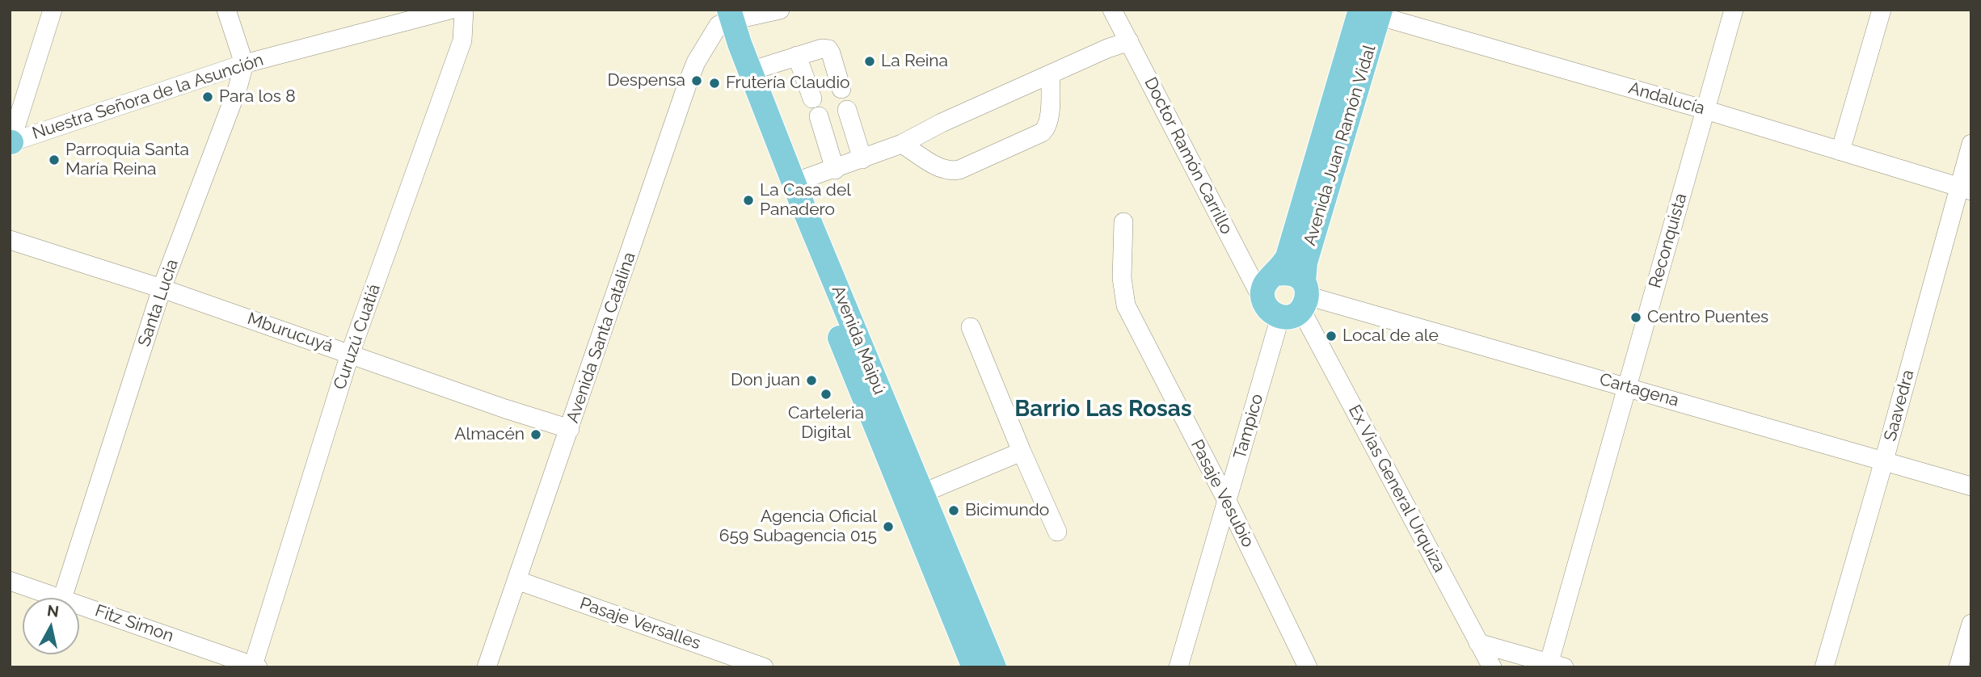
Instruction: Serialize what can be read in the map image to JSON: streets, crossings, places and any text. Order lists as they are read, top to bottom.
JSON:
{
  "streets": {
    "main road": ["Avenida Juan Ramón Vidal", "Avenida Maipú"],
    "street": [
      "Nuestra Señora de la Asunción",
      "Andalucía",
      "Doctor Ramón Carrillo",
      "Reconquista",
      "Santa Lucia",
      "Mburucuyá",
      "Curuzú Cuatiá",
      "Avenida Santa Catalina",
      "Cartagena",
      "Saavedra",
      "Tampico",
      "Ex Vias General Urquiza",
      "Pasaje Vesubio",
      "Fitz Simon",
      "Pasaje Versalles"
    ]
  },
  "crossings": [
    ["Nuestra Señora de la Asunción", "Santa Lucia"],
    ["Andalucía", "Avenida Juan Ramón Vidal"],
    ["Andalucía", "Reconquista"],
    ["Andalucía", "Saavedra"],
    ["Avenida Juan Ramón Vidal", "Doctor Ramón Carrillo"],
    ["Avenida Juan Ramón Vidal", "Cartagena"],
    ["Avenida Juan Ramón Vidal", "Tampico"],
    ["Avenida Juan Ramón Vidal", "Ex Vias General Urquiza"],
    ["Doctor Ramón Carrillo", "Cartagena"],
    ["Doctor Ramón Carrillo", "Tampico"],
    ["Doctor Ramón Carrillo", "Ex Vias General Urquiza"],
    ["Reconquista", "Cartagena"],
    ["Santa Lucia", "Mburucuyá"],
    ["Mburucuyá", "Curuzú Cuatiá"],
    ["Mburucuyá", "Avenida Santa Catalina"],
    ["Curuzú Cuatiá", "Fitz Simon"],
    ["Avenida Santa Catalina", "Avenida Maipú"],
    ["Avenida Santa Catalina", "Pasaje Versalles"],
    ["Cartagena", "Saavedra"],
    ["Cartagena", "Tampico"],
    ["Cartagena", "Ex Vias General Urquiza"],
    ["Tampico", "Ex Vias General Urquiza"],
    ["Tampico", "Pasaje Vesubio"]
  ],
  "districts": ["Barrio Las Rosas"],
  "places": [
    "La Reina",
    "Despensa",
    "Frutería Claudio",
    "Para los 8",
    "Parroquia Santa María Reina",
    "La Casa del Panadero",
    "Centro Puentes",
    "Local de ale",
    "Don juan",
    "Carteleria Digital",
    "Almacén",
    "Bicimundo",
    "Agencia Oficial 659 Subagencia 015"
  ],
  "north": "top"
}
